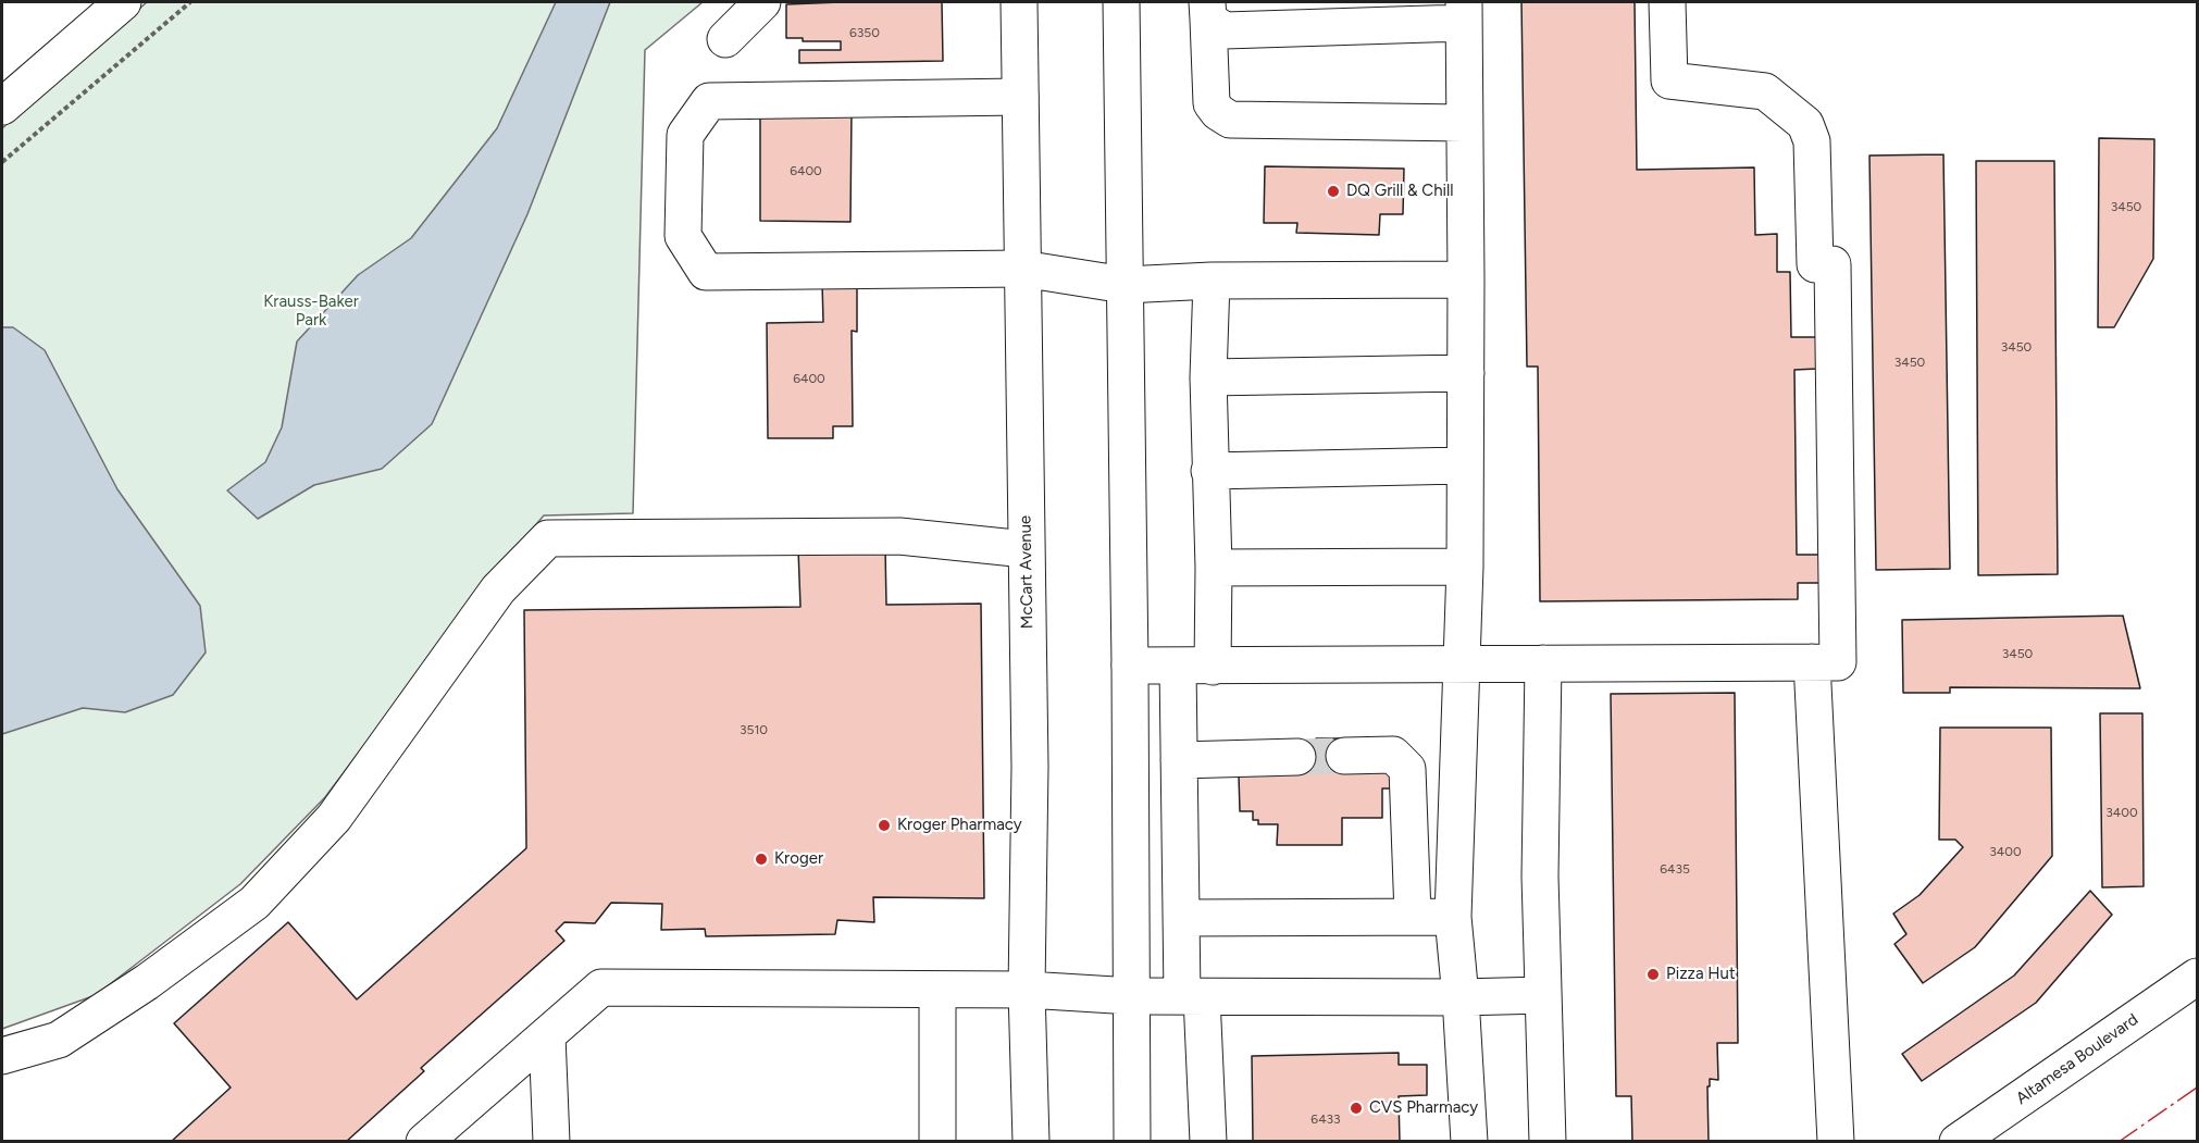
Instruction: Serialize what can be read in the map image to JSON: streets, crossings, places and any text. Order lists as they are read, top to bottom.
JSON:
{
  "streets": {
    "main road": ["McCart Avenue", "Altamesa Boulevard"]
  },
  "parks": ["Krauss-Baker Park"],
  "places": [
    "DQ Grill & Chill",
    "Kroger Pharmacy",
    "Kroger",
    "Pizza Hut",
    "CVS Pharmacy"
  ],
  "house_numbers": [
    "6350",
    "6400",
    "3450",
    "3450",
    "3450",
    "6400",
    "3450",
    "3510",
    "3400",
    "3400",
    "6435",
    "6433"
  ]
}
